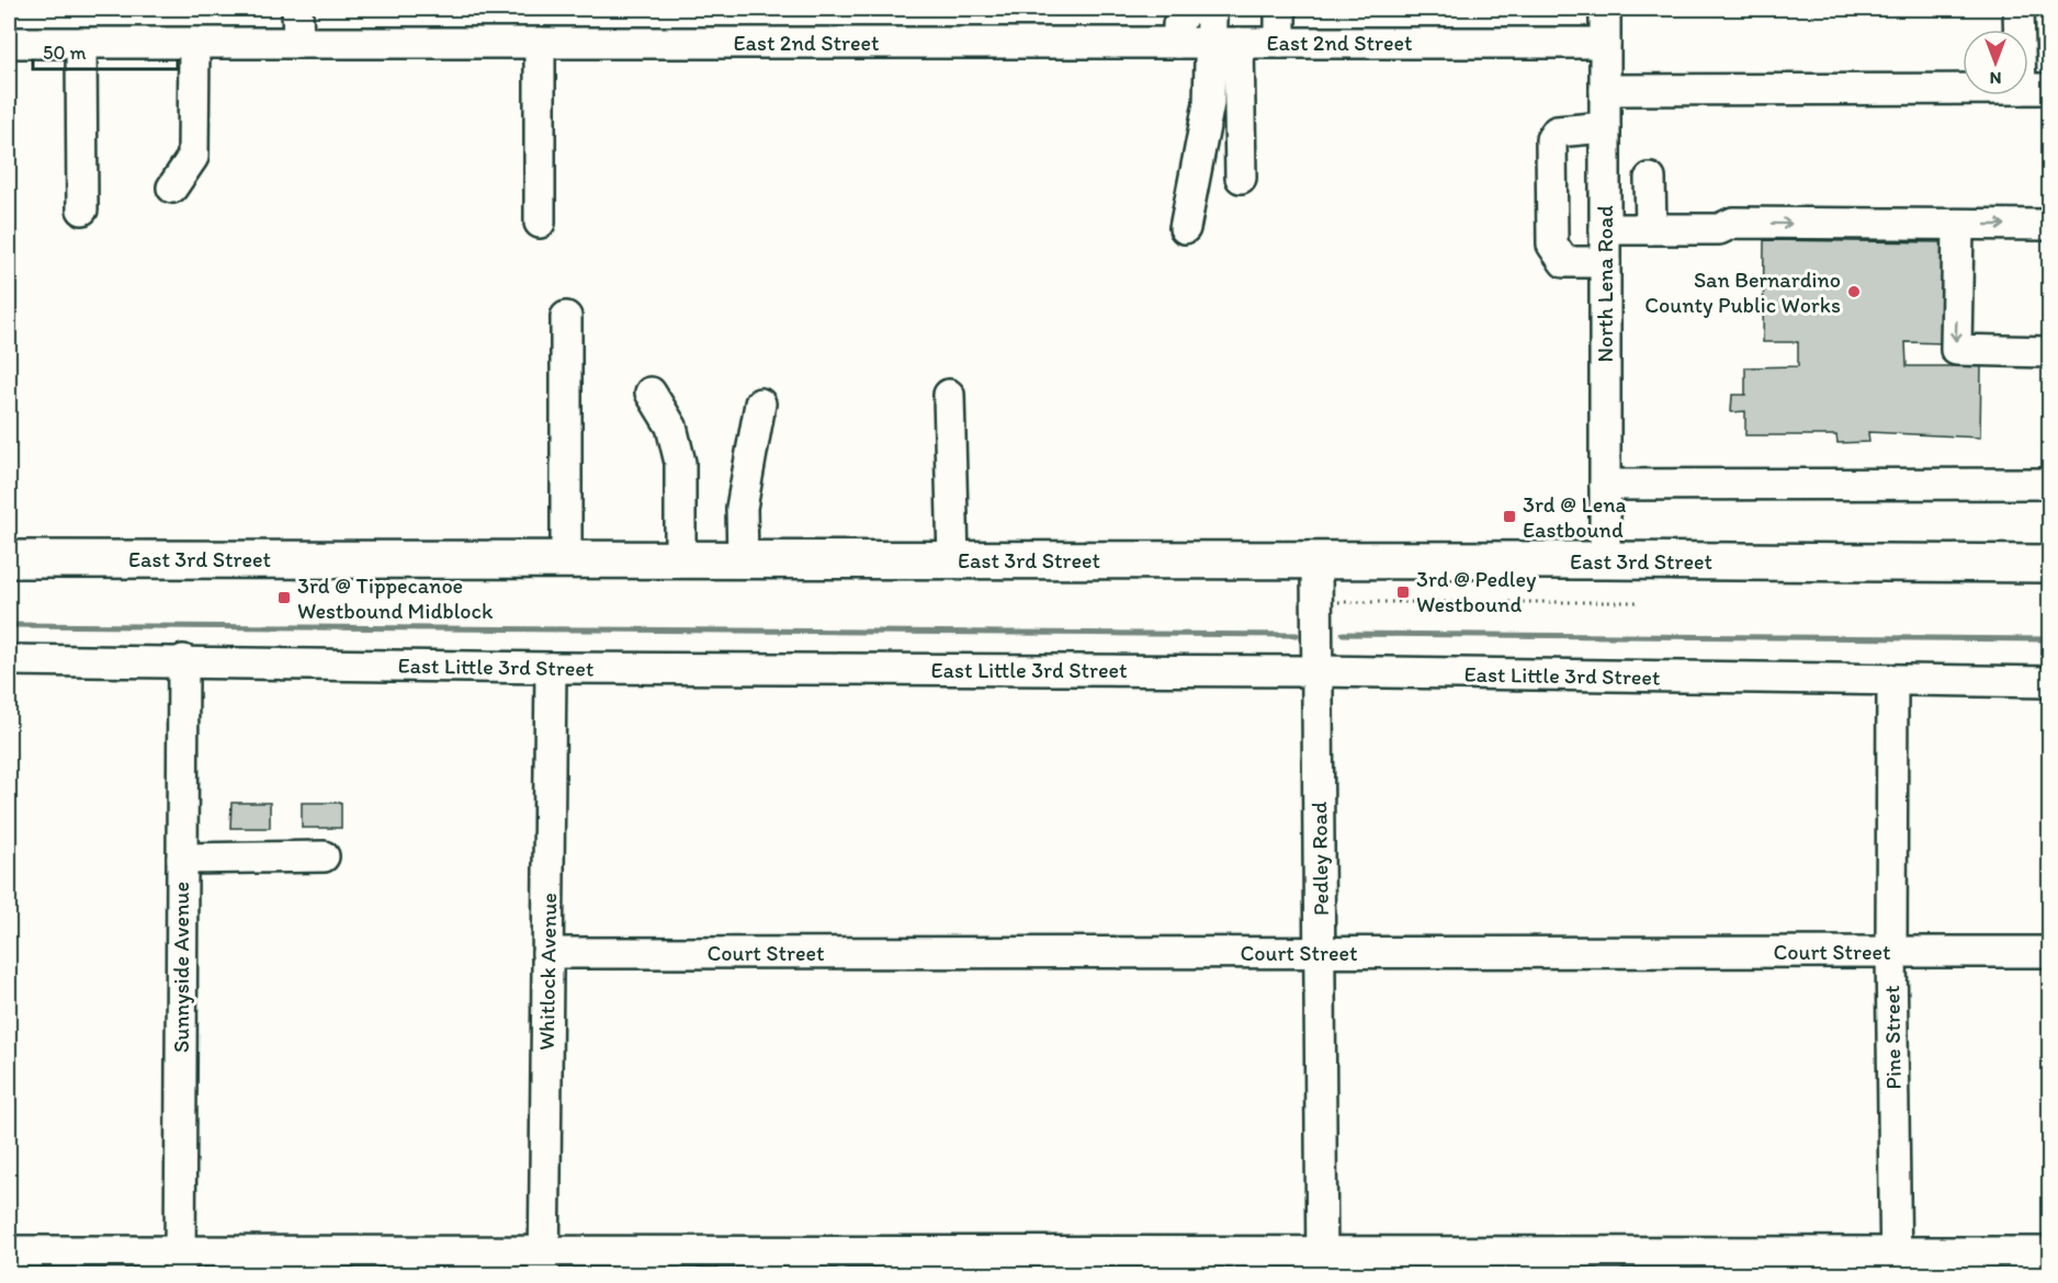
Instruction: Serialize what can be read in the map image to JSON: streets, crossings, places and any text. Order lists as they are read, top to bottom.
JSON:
{
  "streets": {
    "main road": ["East 3rd Street"],
    "street": [
      "East 2nd Street",
      "North Lena Road",
      "East Little 3rd Street",
      "Pedley Road",
      "Court Street",
      "Sunnyside Avenue",
      "Whitlock Avenue",
      "Pine Street"
    ]
  },
  "crossings": [
    ["East 2nd Street", "North Lena Road"],
    ["North Lena Road", "East 3rd Street"],
    ["East 3rd Street", "Pedley Road"],
    ["East Little 3rd Street", "Pedley Road"],
    ["East Little 3rd Street", "Sunnyside Avenue"],
    ["East Little 3rd Street", "Whitlock Avenue"],
    ["East Little 3rd Street", "Pine Street"],
    ["Pedley Road", "Court Street"],
    ["Court Street", "Whitlock Avenue"],
    ["Court Street", "Pine Street"]
  ],
  "places": {
    "other": ["San Bernardino County Public Works"],
    "transit": ["3rd @ Lena Eastbound", "3rd @ Pedley Westbound", "3rd @ Tippecanoe Westbound Midblock"]
  },
  "scale_bar": "50 m",
  "north": "bottom"
}
